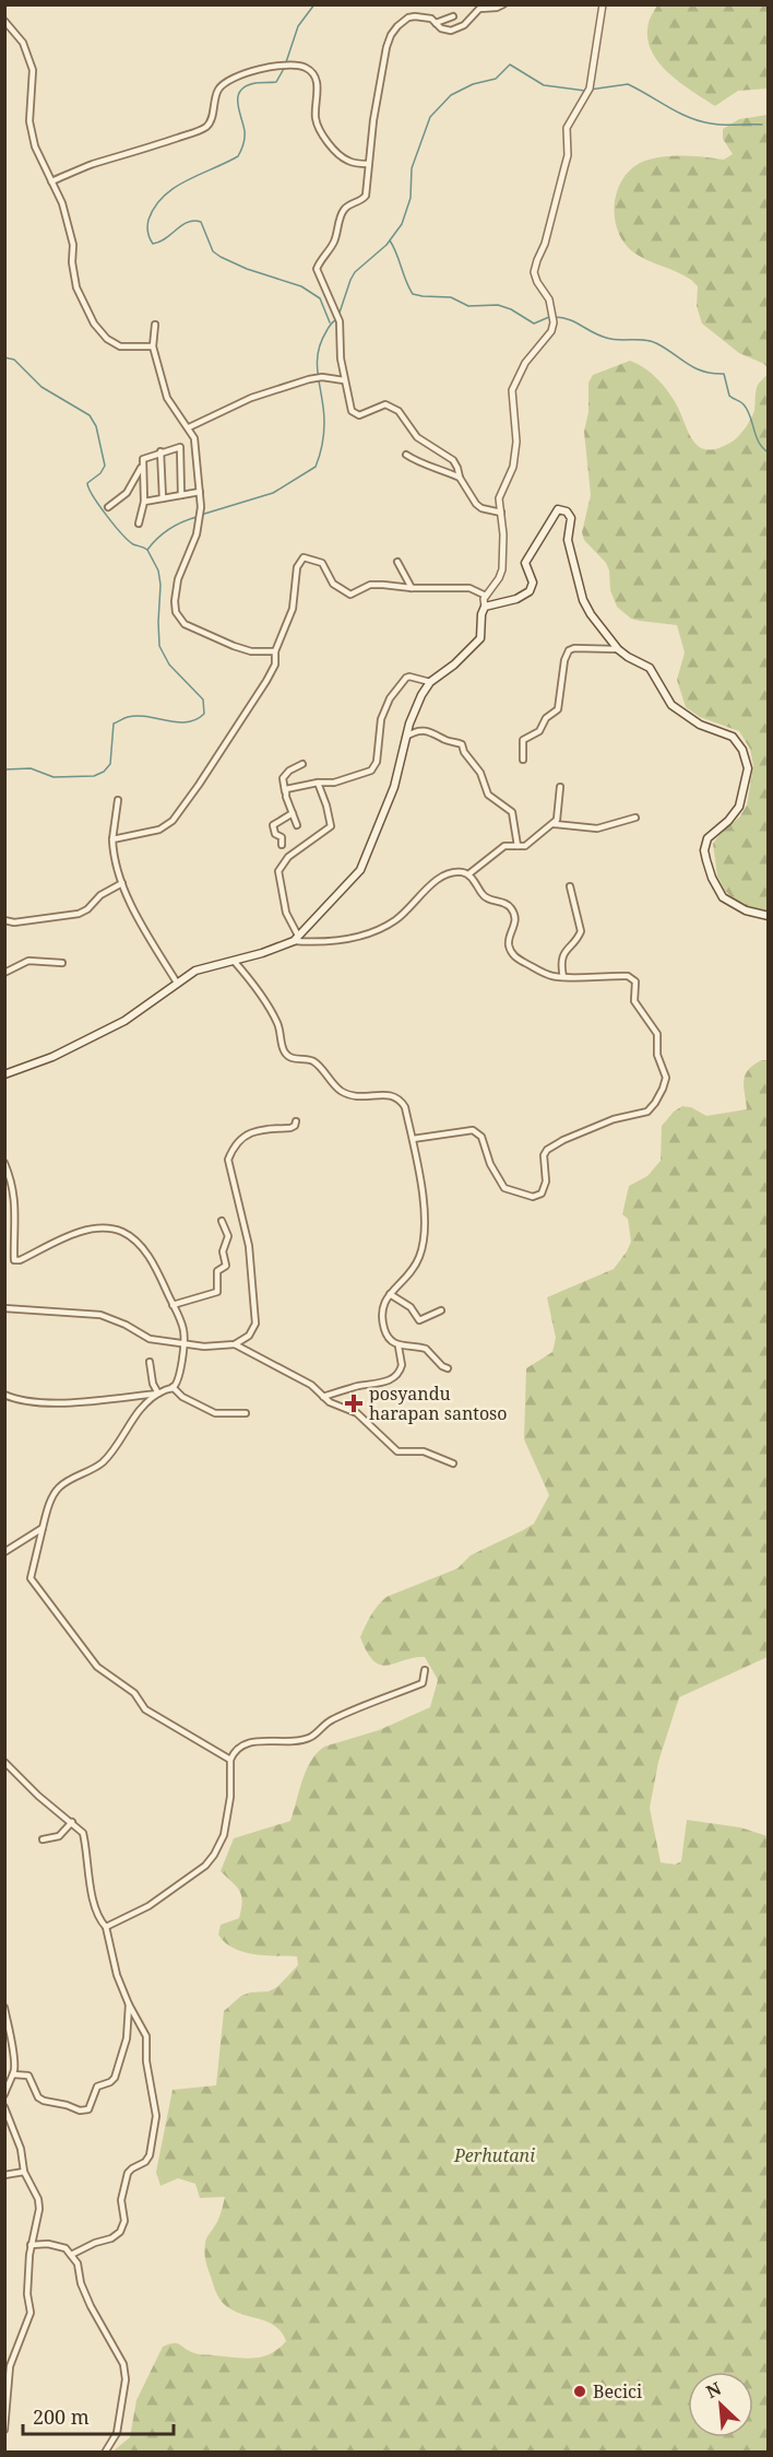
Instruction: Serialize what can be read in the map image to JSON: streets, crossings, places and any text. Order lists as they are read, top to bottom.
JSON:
{
  "parks": ["Perhutani"],
  "places": {
    "health": ["posyandu harapan santoso"],
    "other": ["Becici"]
  },
  "scale_bar": "200 m",
  "north": "top left"
}
